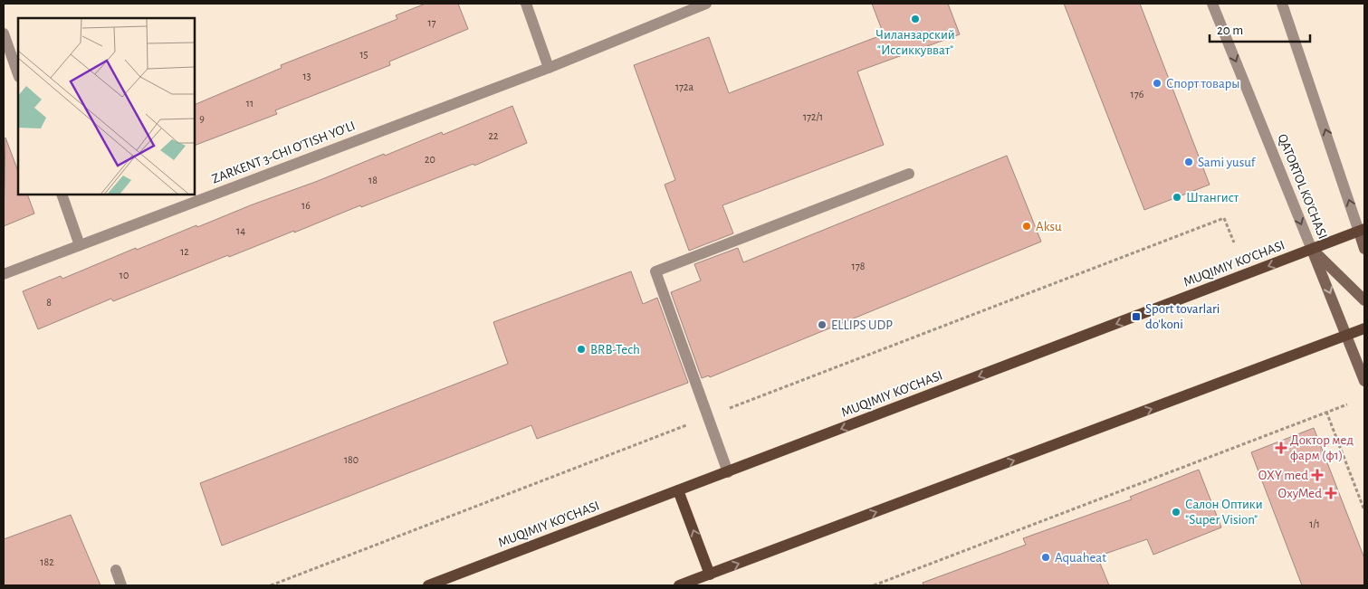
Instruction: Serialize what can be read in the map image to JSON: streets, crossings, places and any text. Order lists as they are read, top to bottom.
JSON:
{
  "streets": {
    "main road": ["QATORTOL KO'CHASI", "MUQIMIY KO'CHASI"],
    "street": ["ZARKENT 3-CHI O'TISH YO'LI"]
  },
  "crossings": [
    ["QATORTOL KO'CHASI", "MUQIMIY KO'CHASI"]
  ],
  "places": {
    "other": [
      "Чиланзарский \"Иссиккувват\"",
      "Спорт товары",
      "Sami yusuf",
      "Штангист",
      "Aksu",
      "ELLIPS UDP",
      "BRB-Tech",
      "Салон Оптики \"Super Vision\"",
      "Aquaheat"
    ],
    "transit": ["Sport tovarlari do'koni"],
    "health": ["Доктор мед фарм (ф1)", "OXY med", "OxyMed"]
  },
  "house_numbers": [
    "17",
    "15",
    "13",
    "172a",
    "176",
    "11",
    "172/1",
    "9",
    "22",
    "20",
    "18",
    "16",
    "14",
    "12",
    "178",
    "10",
    "8",
    "180",
    "1/1",
    "182"
  ],
  "scale_bar": "20 m"
}
